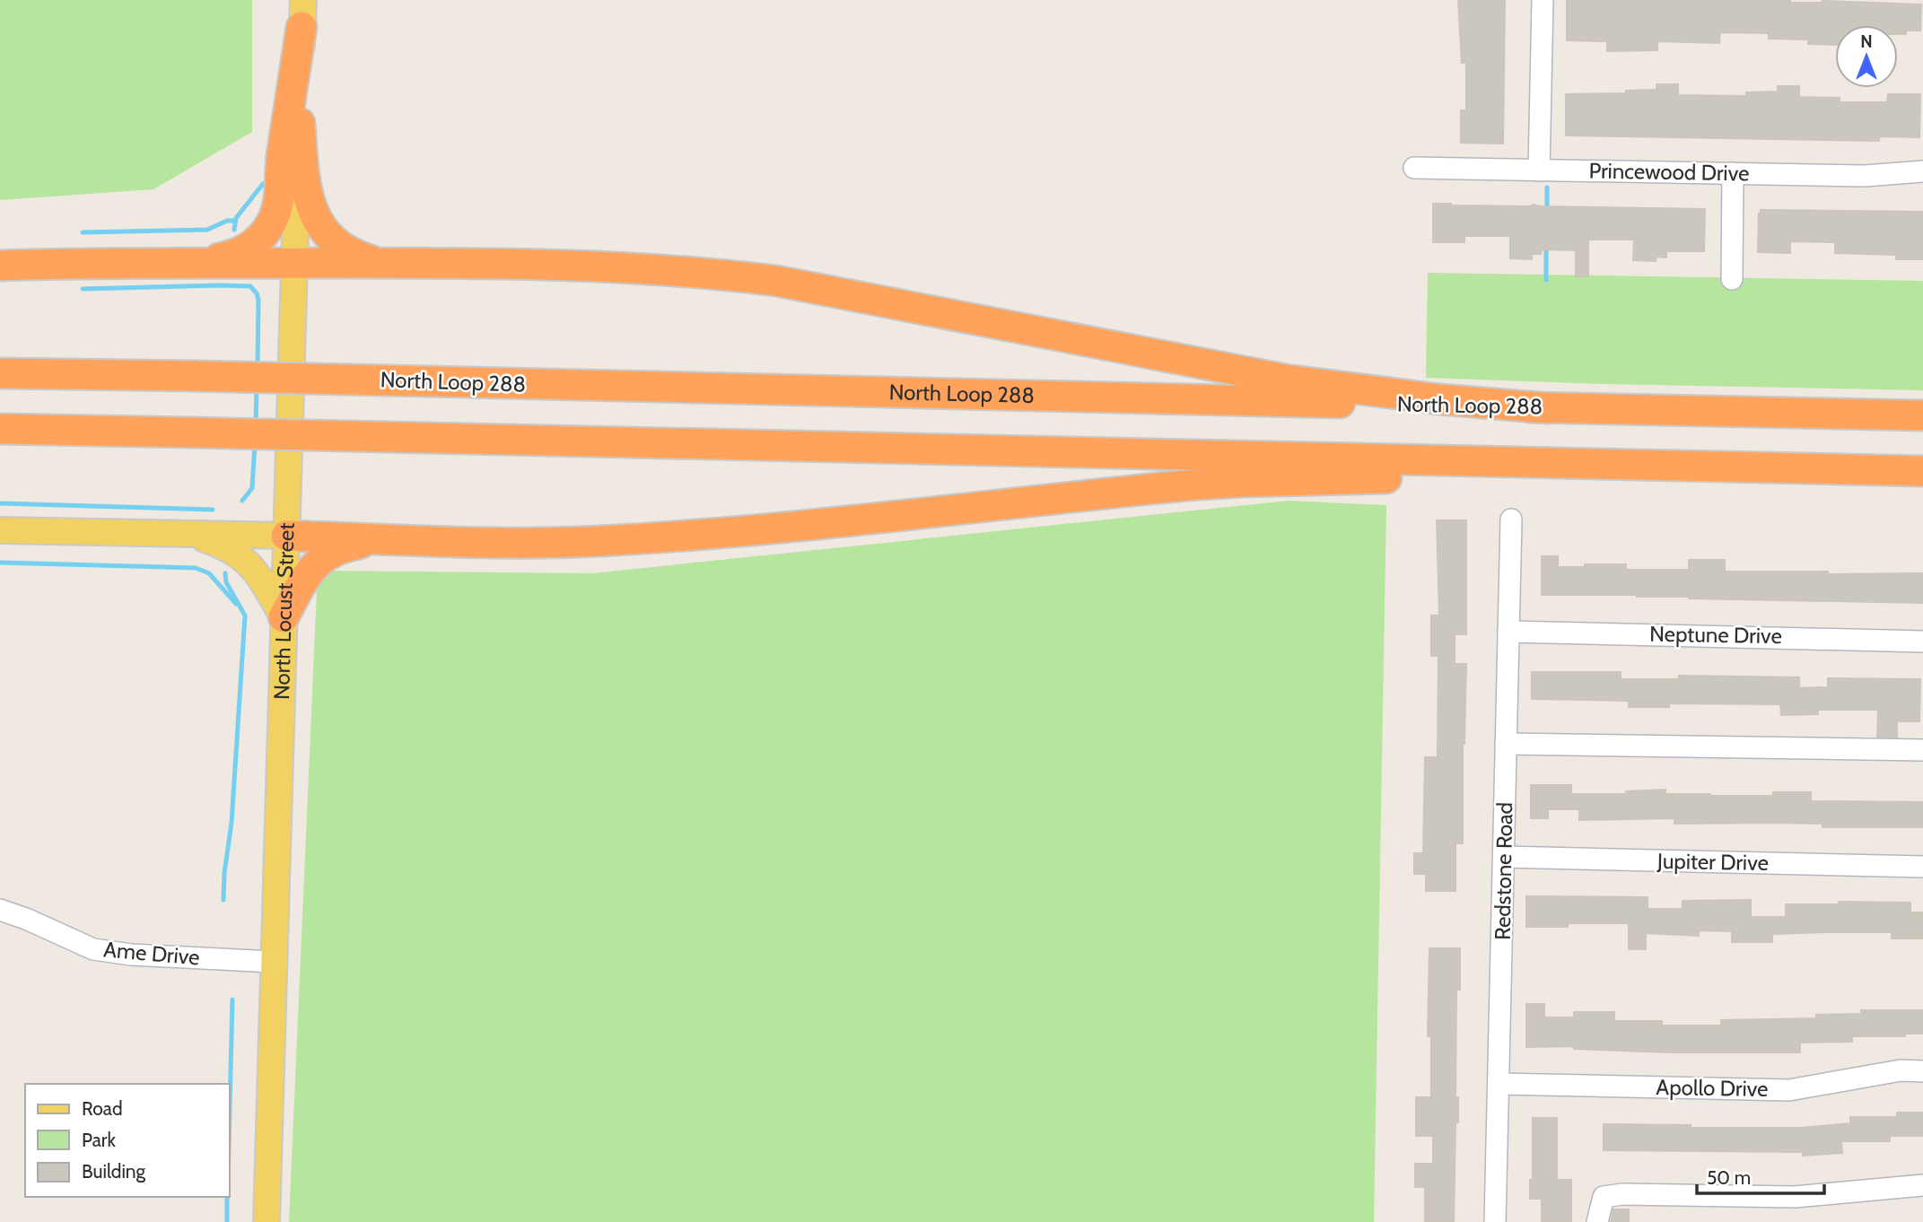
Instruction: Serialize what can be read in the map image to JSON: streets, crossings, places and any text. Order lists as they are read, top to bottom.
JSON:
{
  "streets": {
    "highway": ["North Loop 288"],
    "main road": ["North Locust Street"],
    "street": [
      "Princewood Drive",
      "Neptune Drive",
      "Jupiter Drive",
      "Redstone Road",
      "Ame Drive",
      "Apollo Drive"
    ]
  },
  "crossings": [
    ["North Locust Street", "Ame Drive"],
    ["Neptune Drive", "Redstone Road"],
    ["Jupiter Drive", "Redstone Road"],
    ["Redstone Road", "Apollo Drive"]
  ],
  "legend": ["Road", "Park", "Building"],
  "scale_bar": "50 m",
  "north": "top"
}
